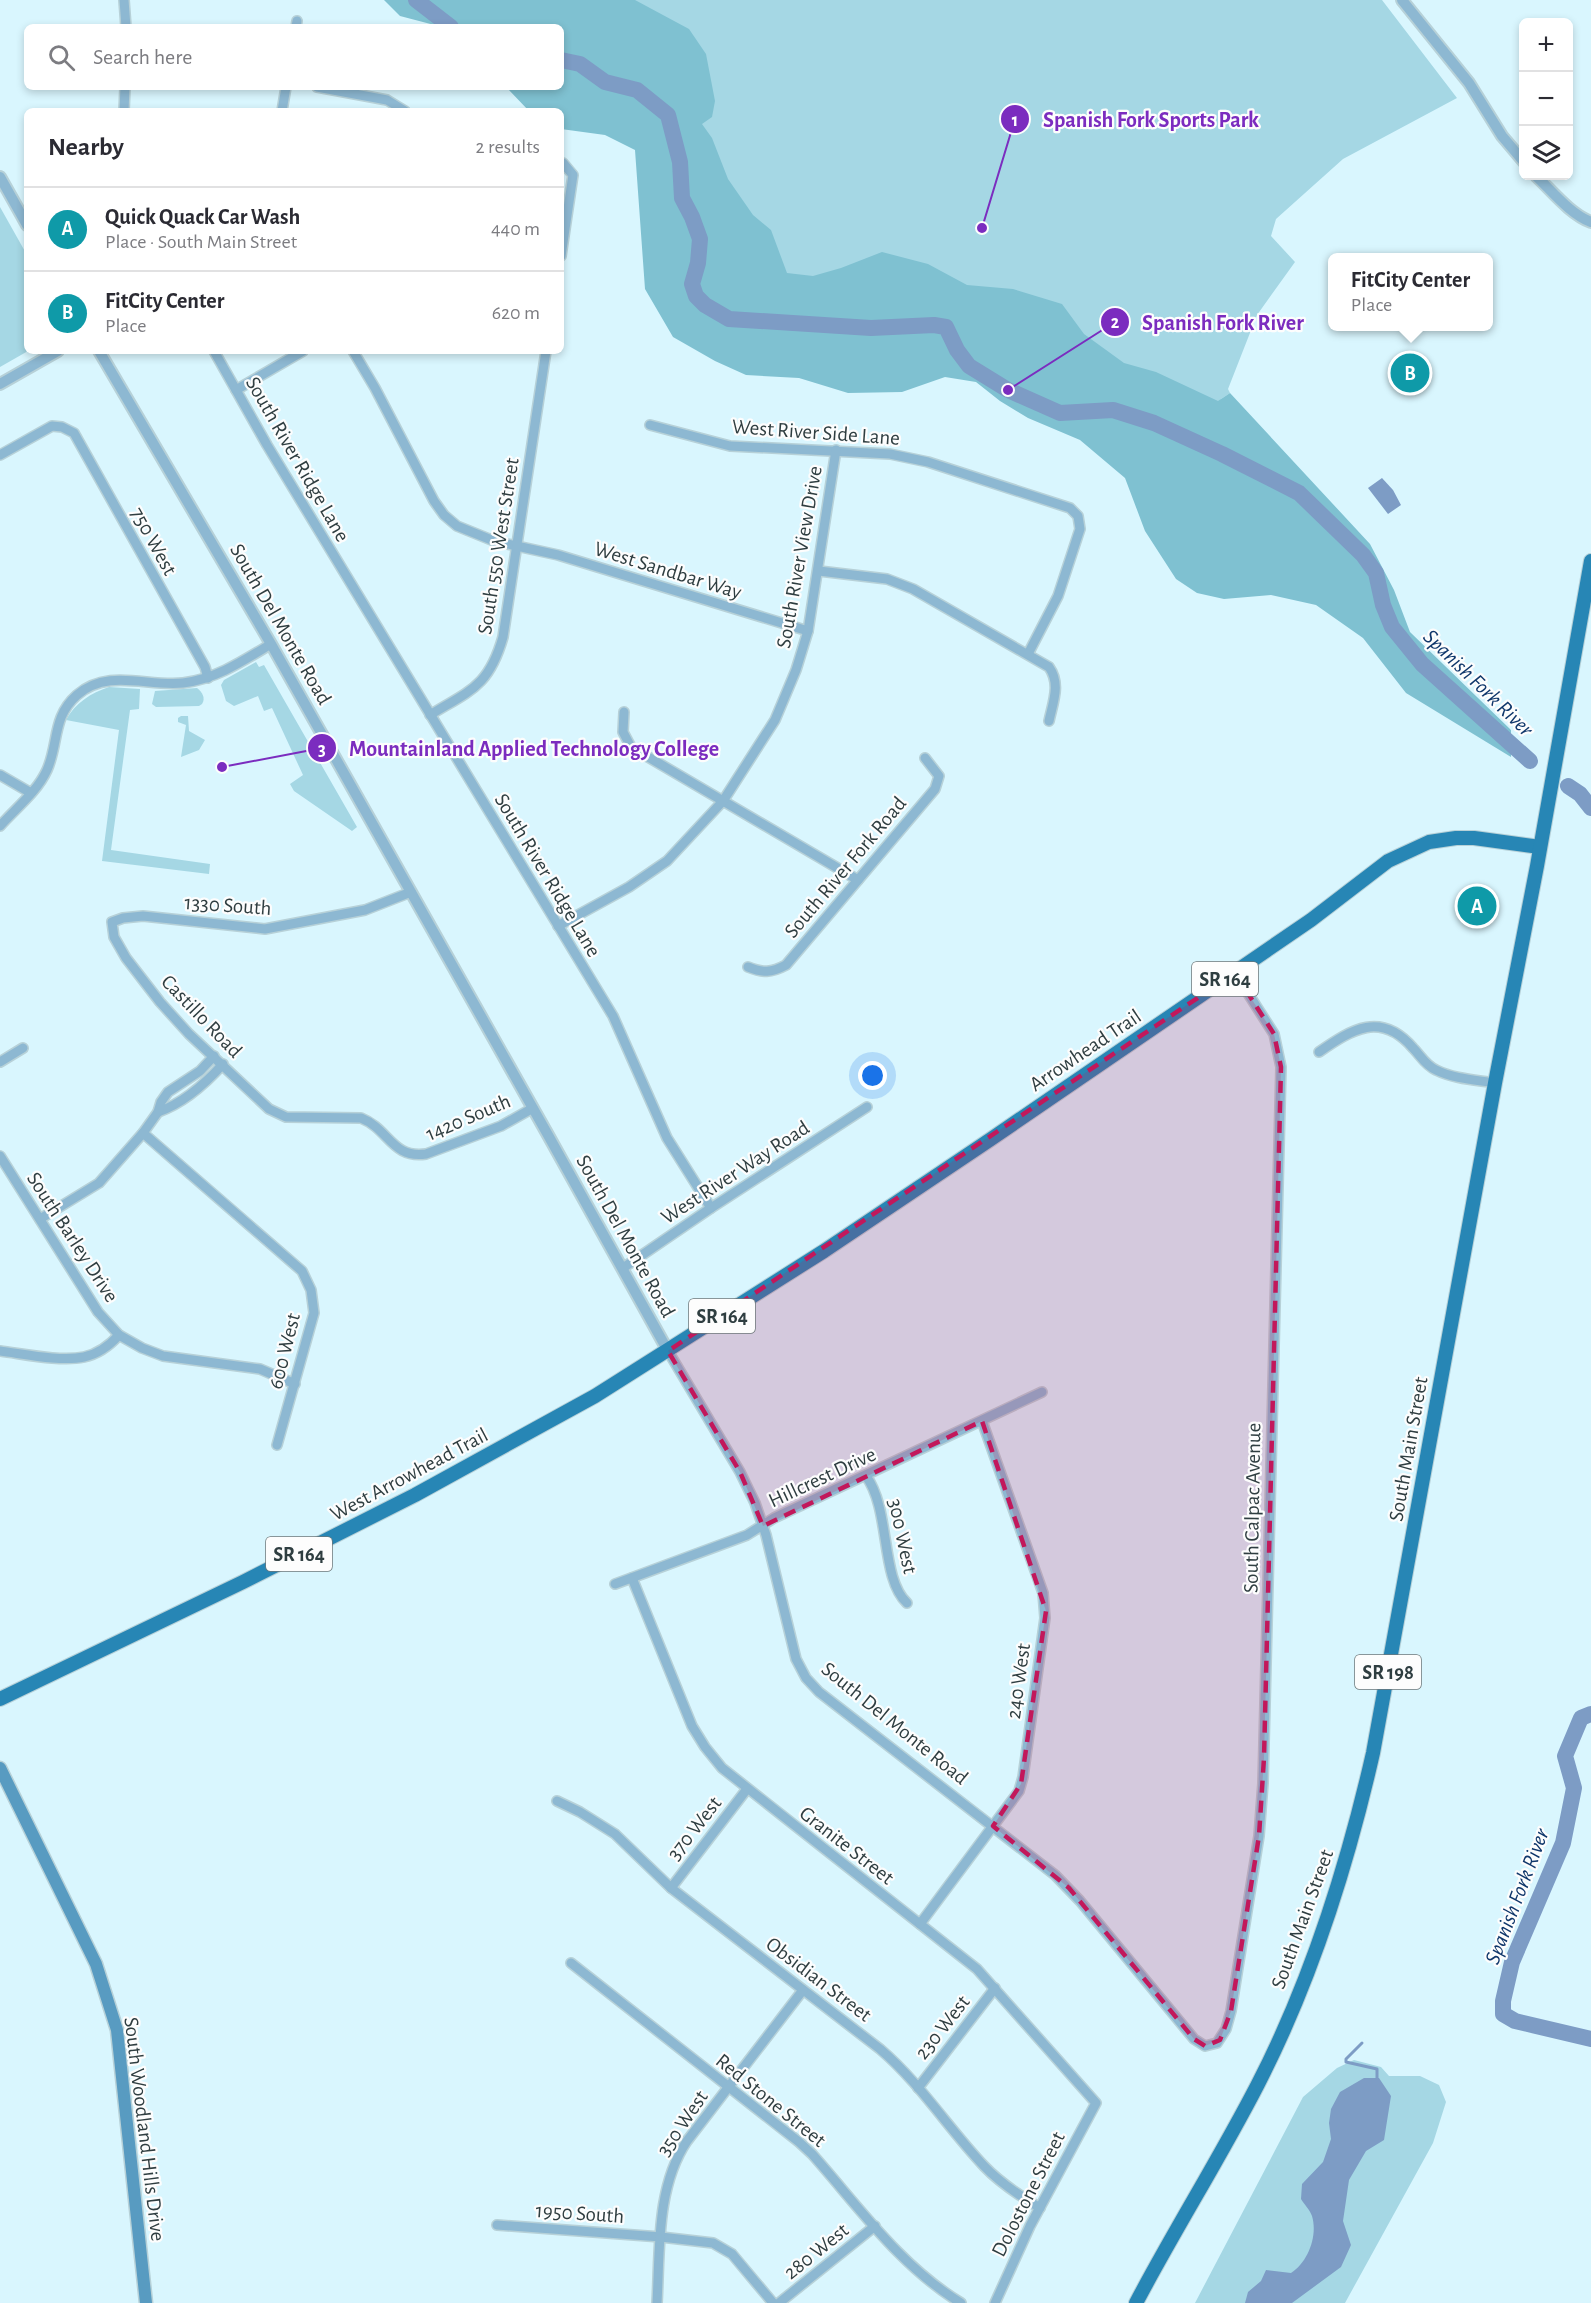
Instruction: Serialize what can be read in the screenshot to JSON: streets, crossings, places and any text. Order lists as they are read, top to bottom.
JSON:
{
  "streets": {
    "main road": [
      "SR 164",
      "Arrowhead Trail",
      "South Main Street",
      "West Arrowhead Trail",
      "SR 198",
      "South Woodland Hills Drive"
    ],
    "street": [
      "West River Side Lane",
      "South River Ridge Lane",
      "750 West",
      "South 550 West Street",
      "South River View Drive",
      "West Sandbar Way",
      "South Del Monte Road",
      "South River Fork Road",
      "1330 South",
      "Castillo Road",
      "1420 South",
      "West River Way Road",
      "South Barley Drive",
      "600 West",
      "Hillcrest Drive",
      "South Calpac Avenue",
      "300 West",
      "240 West",
      "370 West",
      "Granite Street",
      "Obsidian Street",
      "230 West",
      "Red Stone Street",
      "350 West",
      "Dolostone Street",
      "1950 South",
      "280 West"
    ]
  },
  "crossings": [
    ["West River Side Lane", "South River View Drive"],
    ["South River Ridge Lane", "South 550 West Street"],
    ["South River Ridge Lane", "South River View Drive"],
    ["South River Ridge Lane", "West River Way Road"],
    ["South 550 West Street", "West Sandbar Way"],
    ["South River View Drive", "West Sandbar Way"],
    ["South Del Monte Road", "1330 South"],
    ["South Del Monte Road", "Arrowhead Trail"],
    ["South Del Monte Road", "1420 South"],
    ["South Del Monte Road", "West River Way Road"],
    ["South Del Monte Road", "West Arrowhead Trail"],
    ["South Del Monte Road", "Hillcrest Drive"],
    ["South Del Monte Road", "South Calpac Avenue"],
    ["South Del Monte Road", "240 West"],
    ["1330 South", "Castillo Road"],
    ["Castillo Road", "1420 South"],
    ["Arrowhead Trail", "South Main Street"],
    ["Arrowhead Trail", "West Arrowhead Trail"],
    ["Arrowhead Trail", "South Calpac Avenue"],
    ["South Barley Drive", "600 West"],
    ["Hillcrest Drive", "300 West"],
    ["Hillcrest Drive", "240 West"],
    ["Hillcrest Drive", "Granite Street"],
    ["240 West", "Granite Street"],
    ["370 West", "Granite Street"],
    ["370 West", "Obsidian Street"],
    ["Granite Street", "230 West"],
    ["Granite Street", "Dolostone Street"],
    ["Obsidian Street", "230 West"],
    ["Obsidian Street", "350 West"],
    ["Obsidian Street", "Dolostone Street"],
    ["Red Stone Street", "350 West"],
    ["Red Stone Street", "280 West"],
    ["350 West", "1950 South"]
  ],
  "water": ["Spanish Fork River"],
  "places": ["Spanish Fork Sports Park", "Spanish Fork River", "Mountainland Applied Technology College"],
  "page": {
    "map_buttons": ["+", "−"],
    "search": "Search here",
    "heading": ["Nearby", "2 results"],
    "list": [
      {
        "mark": "A",
        "name": "Quick Quack Car Wash",
        "note": "Place · South Main Street",
        "value": "440 m"
      },
      {
        "mark": "B",
        "name": "FitCity Center",
        "note": "Place",
        "value": "620 m"
      }
    ],
    "popup": ["FitCity Center", "Place"],
    "pins": ["B", "A"]
  }
}
